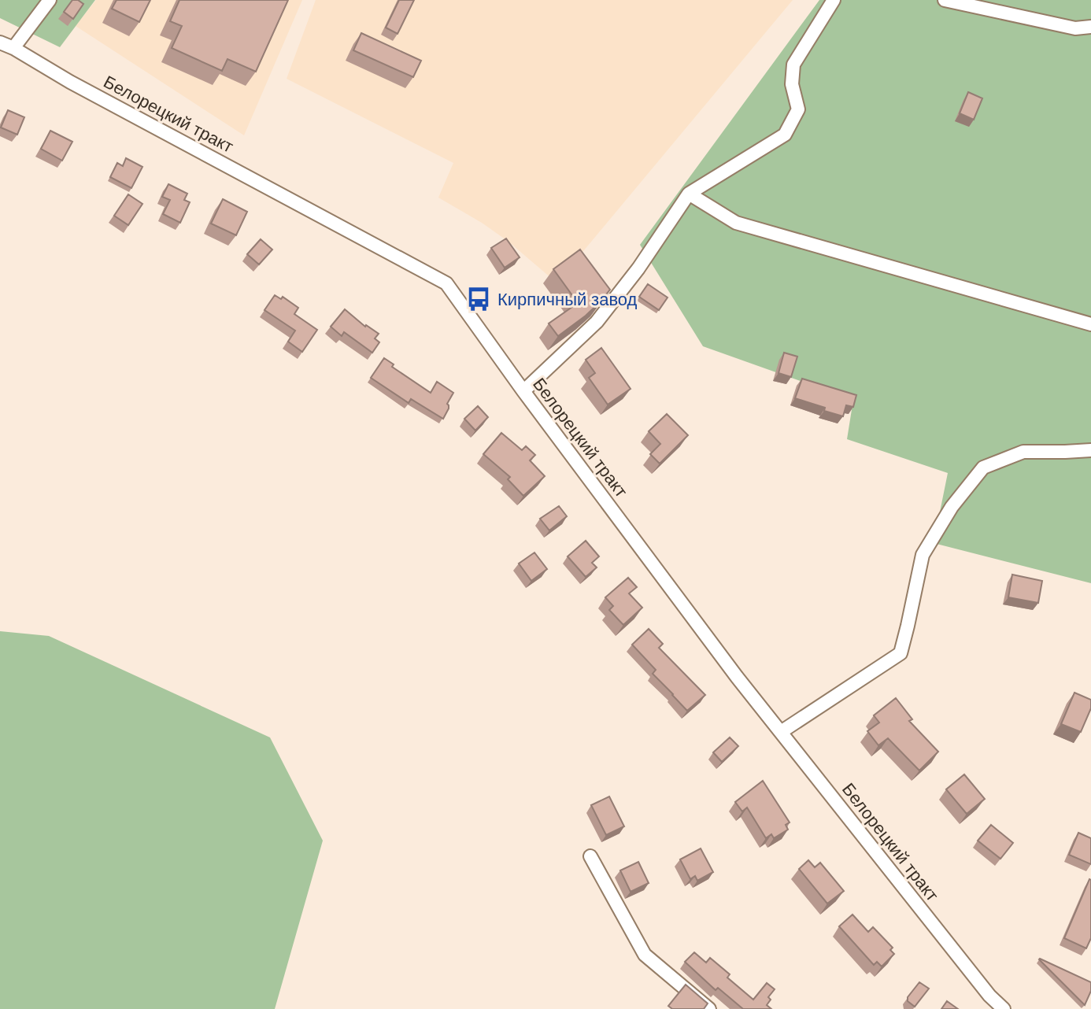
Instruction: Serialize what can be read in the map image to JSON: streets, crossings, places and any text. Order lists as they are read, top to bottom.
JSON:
{
  "streets": {
    "street": ["Белорецкий тракт"]
  },
  "places": {
    "bus stop": ["Кирпичный завод"]
  }
}
